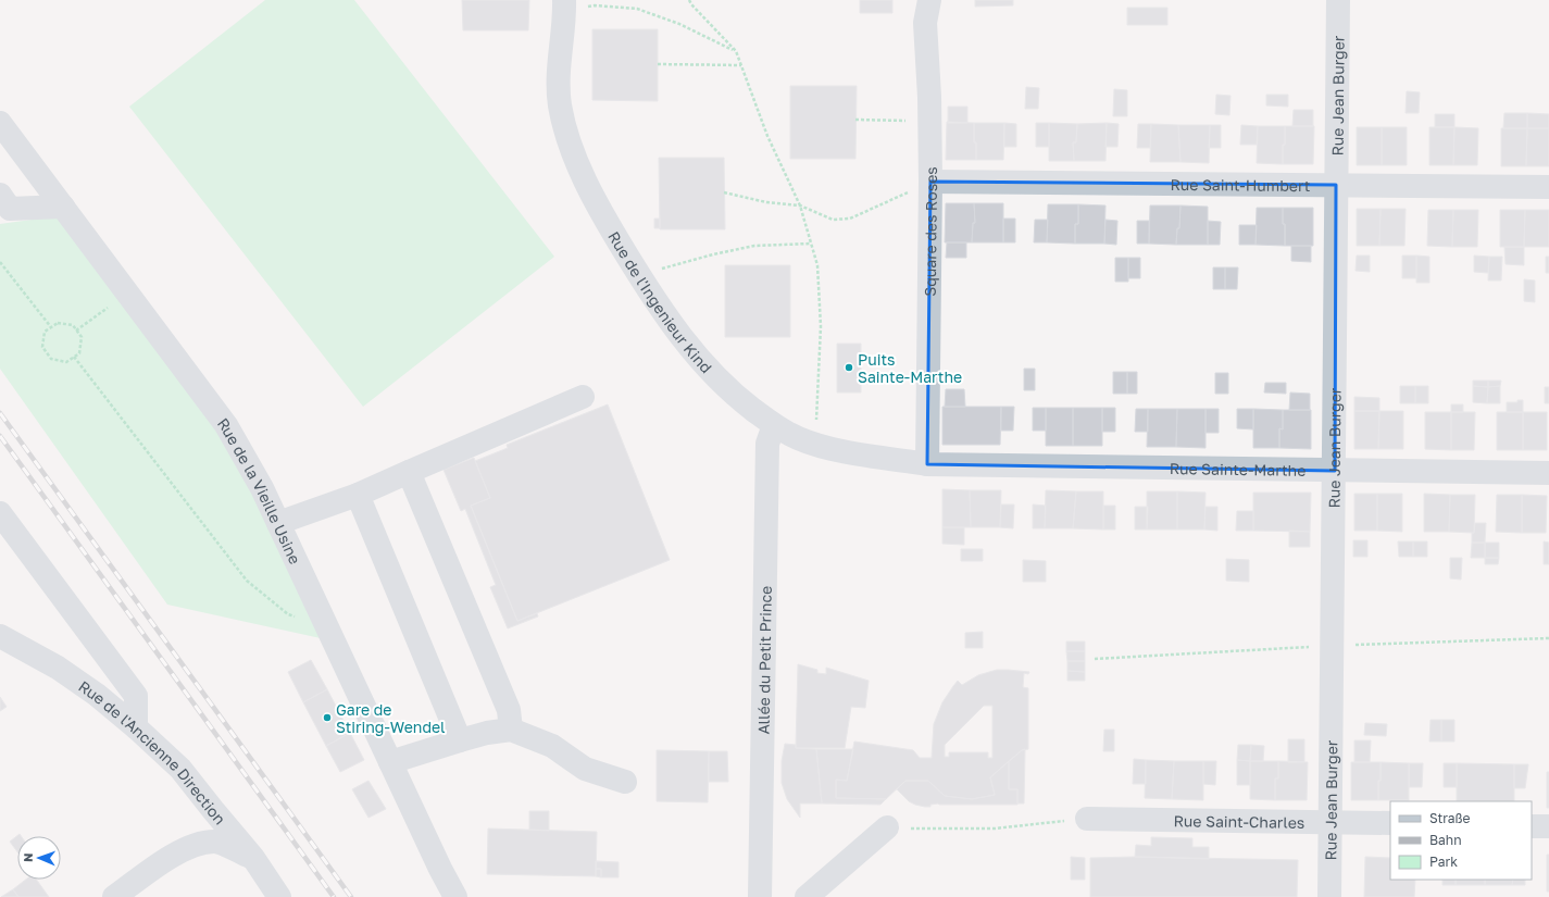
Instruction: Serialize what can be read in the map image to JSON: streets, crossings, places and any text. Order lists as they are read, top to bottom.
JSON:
{
  "streets": {
    "street": [
      "Rue Jean Burger",
      "Rue Saint-Humbert",
      "Square des Roses",
      "Rue de l'Ingenieur Kind",
      "Rue Sainte-Marthe",
      "Rue de la Vieille Usine",
      "Allée du Petit Prince",
      "Rue de l'Ancienne Direction",
      "Rue Saint-Charles"
    ]
  },
  "crossings": [
    ["Rue Jean Burger", "Rue Saint-Humbert"],
    ["Rue Jean Burger", "Rue Sainte-Marthe"],
    ["Rue Jean Burger", "Rue Saint-Charles"],
    ["Rue Saint-Humbert", "Square des Roses"],
    ["Square des Roses", "Rue de l'Ingenieur Kind"],
    ["Square des Roses", "Rue Sainte-Marthe"],
    ["Rue de l'Ingenieur Kind", "Rue Sainte-Marthe"],
    ["Rue de l'Ingenieur Kind", "Allée du Petit Prince"]
  ],
  "places": ["Puits Sainte-Marthe", "Gare de Stiring-Wendel"],
  "legend": ["Straße", "Bahn", "Park"],
  "north": "left"
}
